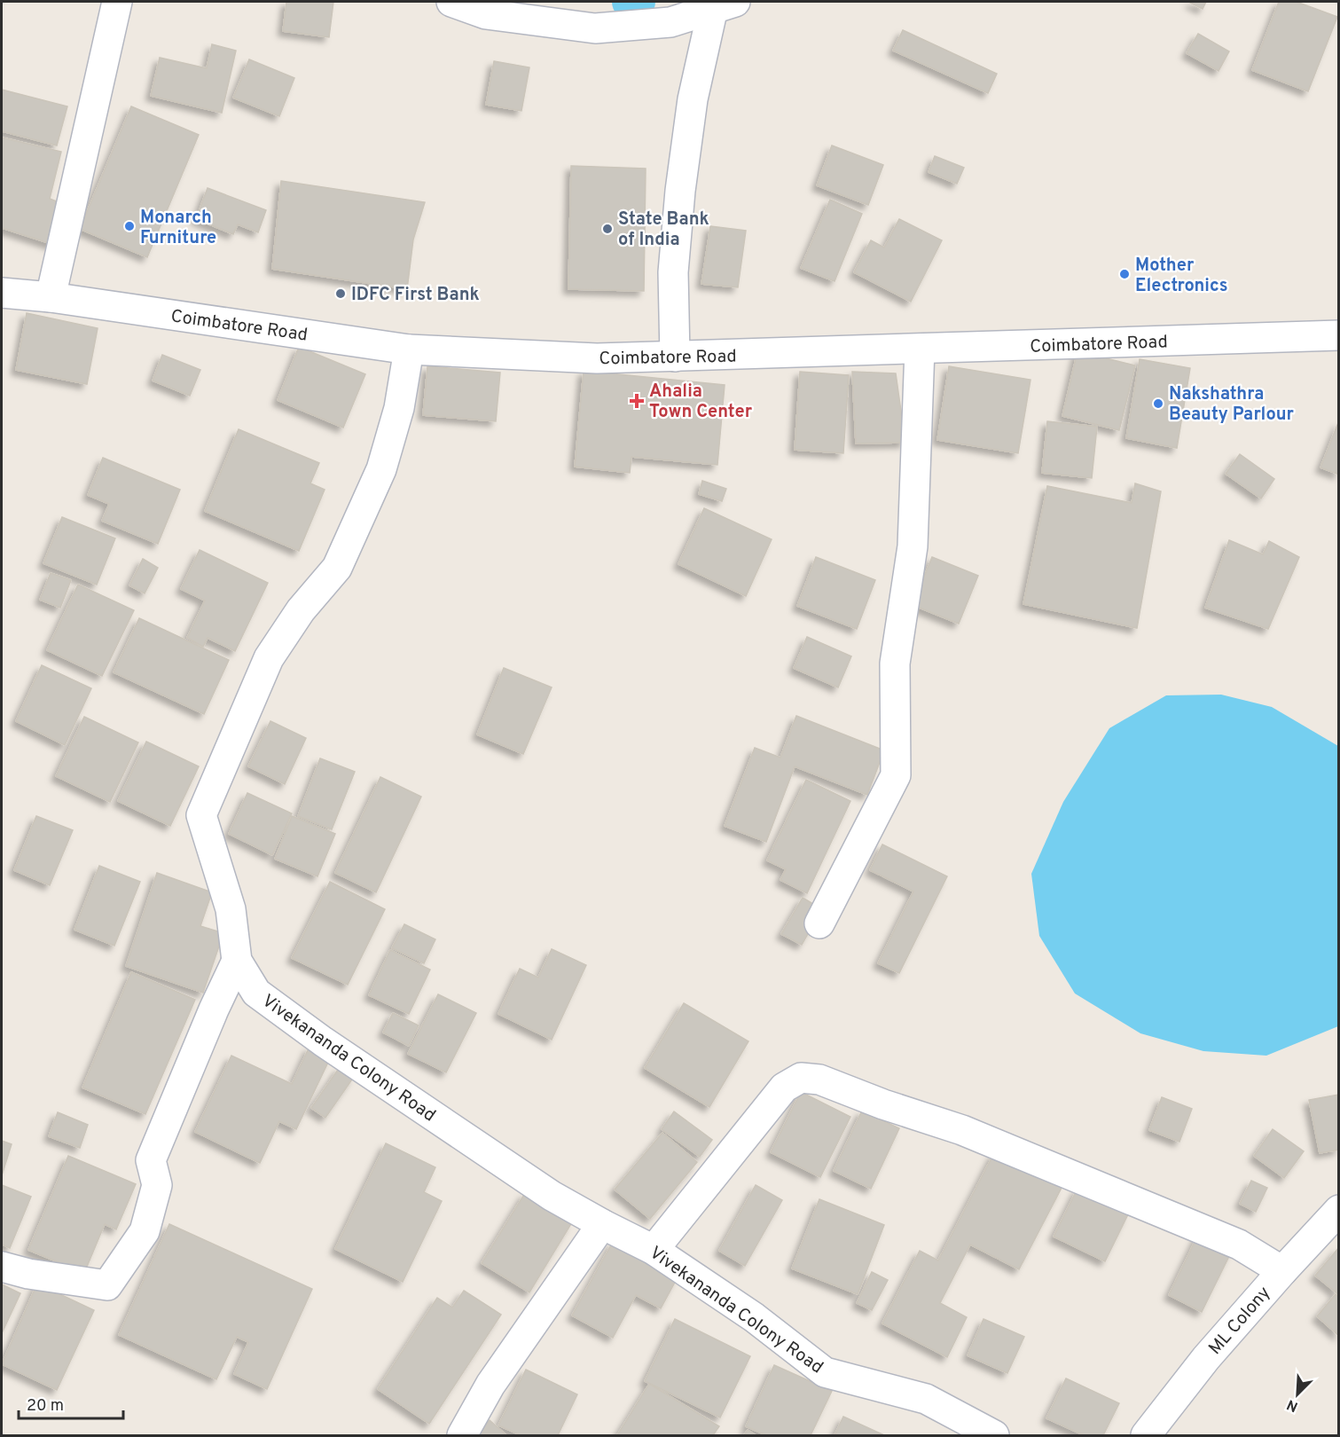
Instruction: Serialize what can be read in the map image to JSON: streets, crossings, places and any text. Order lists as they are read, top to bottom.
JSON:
{
  "streets": {
    "street": ["Coimbatore Road", "Vivekananda Colony Road", "ML Colony"]
  },
  "crossings": [
    ["Coimbatore Road", "Vivekananda Colony Road"]
  ],
  "places": {
    "other": [
      "Monarch Furniture",
      "State Bank of India",
      "Mother Electronics",
      "IDFC First Bank",
      "Nakshathra Beauty Parlour"
    ],
    "health": ["Ahalia Town Center"]
  },
  "scale_bar": "20 m",
  "north": "bottom left"
}
